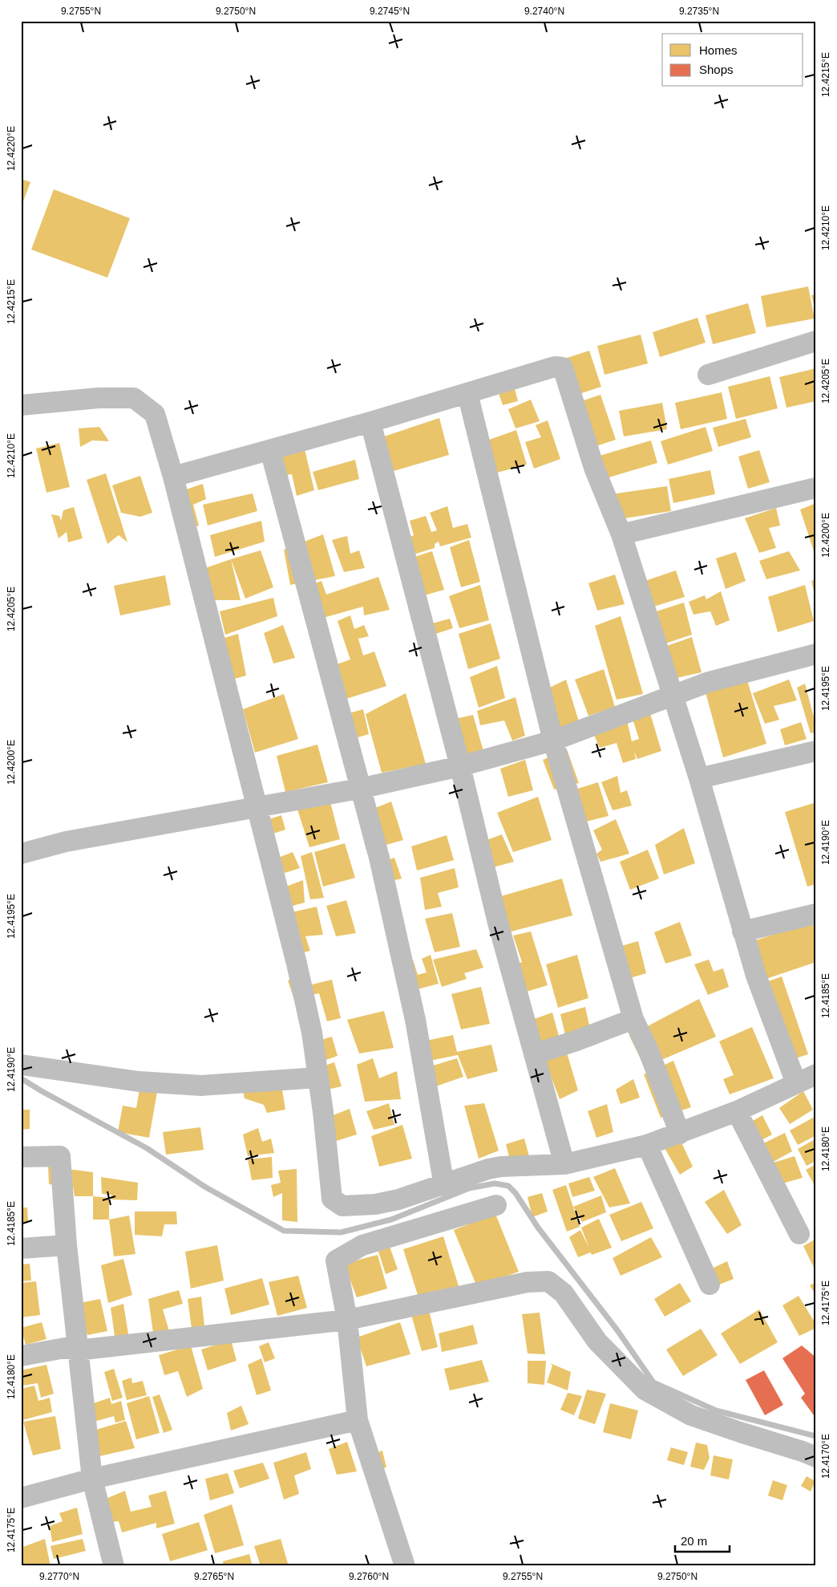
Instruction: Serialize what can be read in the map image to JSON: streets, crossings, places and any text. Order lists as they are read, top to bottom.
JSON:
{
  "legend": ["Homes", "Shops"],
  "scale_bar": "20 m",
  "coordinates": [
    "9.2755°N",
    "9.2750°N",
    "9.2745°N",
    "9.2740°N",
    "9.2735°N",
    "12.4215°E",
    "12.4220°E",
    "12.4210°E",
    "12.4205°E",
    "12.4200°E",
    "12.4195°E",
    "12.4190°E",
    "12.4185°E",
    "12.4180°E",
    "12.4175°E",
    "12.4170°E",
    "9.2770°N",
    "9.2765°N",
    "9.2760°N"
  ]
}
